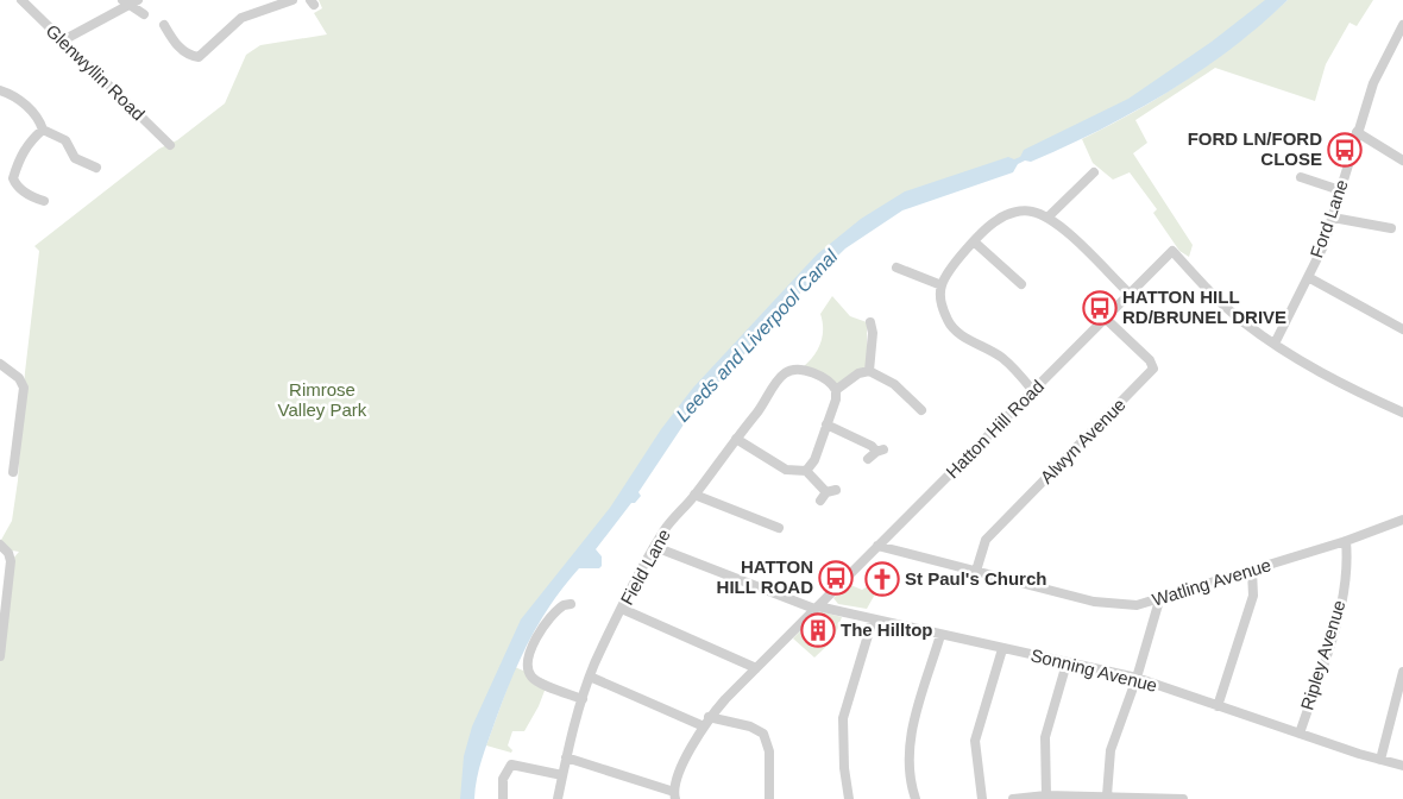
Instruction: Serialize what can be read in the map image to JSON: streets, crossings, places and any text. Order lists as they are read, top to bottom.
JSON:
{
  "streets": {
    "street": [
      "Glenwyllin Road",
      "Ford Lane",
      "Hatton Hill Road",
      "Alwyn Avenue",
      "Field Lane",
      "Watling Avenue",
      "Ripley Avenue",
      "Sonning Avenue"
    ]
  },
  "crossings": [
    ["Ford Lane", "Hatton Hill Road"],
    ["Hatton Hill Road", "Alwyn Avenue"],
    ["Hatton Hill Road", "Watling Avenue"],
    ["Hatton Hill Road", "Sonning Avenue"],
    ["Alwyn Avenue", "Watling Avenue"],
    ["Field Lane", "Sonning Avenue"],
    ["Watling Avenue", "Ripley Avenue"],
    ["Ripley Avenue", "Sonning Avenue"]
  ],
  "water": ["Leeds and Liverpool Canal"],
  "parks": ["Rimrose Valley Park"],
  "places": {
    "bus stop": ["FORD LN/FORD CLOSE", "HATTON HILL RD/BRUNEL DRIVE", "HATTON HILL ROAD"],
    "church": ["St Paul's Church"],
    "building": ["The Hilltop"]
  }
}
